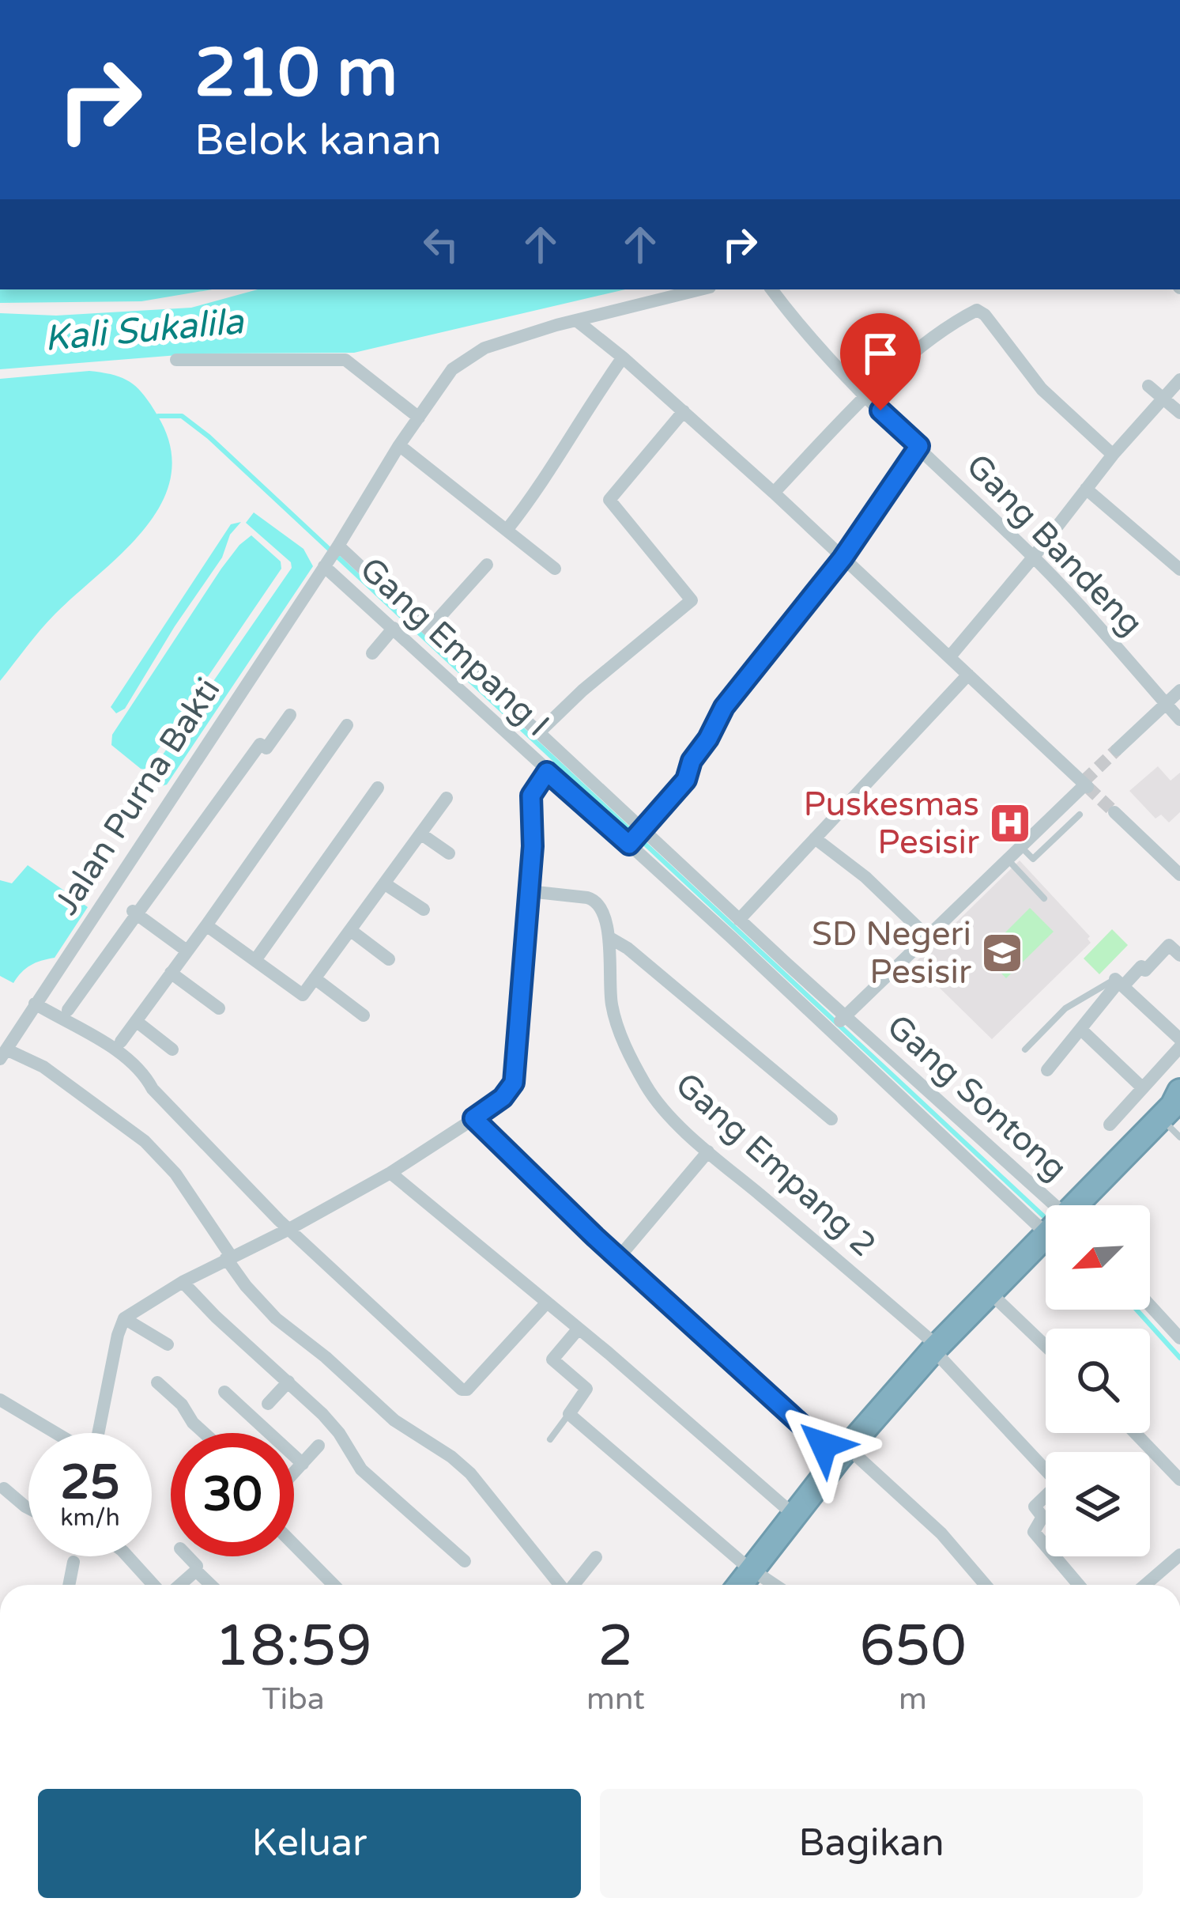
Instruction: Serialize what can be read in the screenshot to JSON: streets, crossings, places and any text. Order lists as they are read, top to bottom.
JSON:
{
  "streets": {
    "street": [
      "Gang Bandeng",
      "Gang Empang I",
      "Jalan Purna Bakti",
      "Gang Sontong",
      "Gang Empang 2"
    ]
  },
  "crossings": [
    ["Gang Empang I", "Jalan Purna Bakti"],
    ["Gang Empang I", "Gang Sontong"]
  ],
  "water": ["Kali Sukalila"],
  "places": {
    "hospital": ["Puskesmas Pesisir"],
    "school or university": ["SD Negeri Pesisir"]
  },
  "north": "bottom left",
  "page": {
    "turn": ["210 m", "Belok kanan"],
    "speed": "25 km/h",
    "limit": "30",
    "eta": [
      "18:59",
      "Tiba",
      "2",
      "mnt",
      "650",
      "m"
    ],
    "buttons": ["Keluar", "Bagikan"]
  }
}
